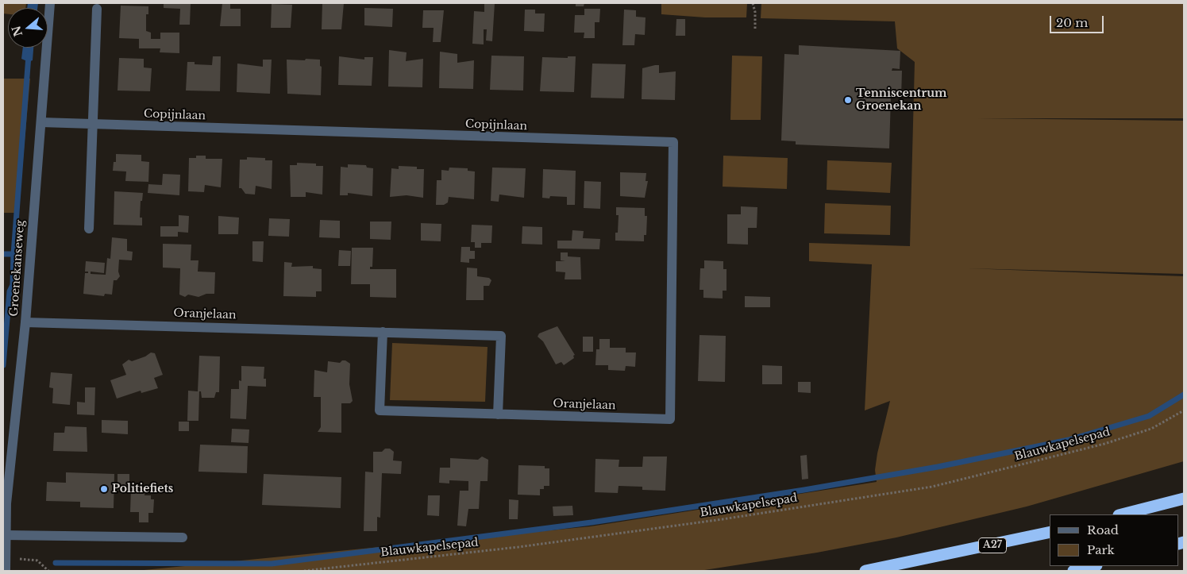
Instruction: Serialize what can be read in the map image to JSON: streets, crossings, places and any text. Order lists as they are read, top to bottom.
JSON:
{
  "streets": {
    "highway": ["A27"],
    "street": ["Copijnlaan", "Groenekanseweg", "Oranjelaan"],
    "path": ["Blauwkapelsepad"]
  },
  "crossings": [
    ["Copijnlaan", "Groenekanseweg"],
    ["Copijnlaan", "Oranjelaan"],
    ["Groenekanseweg", "Oranjelaan"]
  ],
  "places": ["Tenniscentrum Groenekan", "Politiefiets"],
  "legend": ["Road", "Park"],
  "scale_bar": "20 m",
  "north": "left"
}
